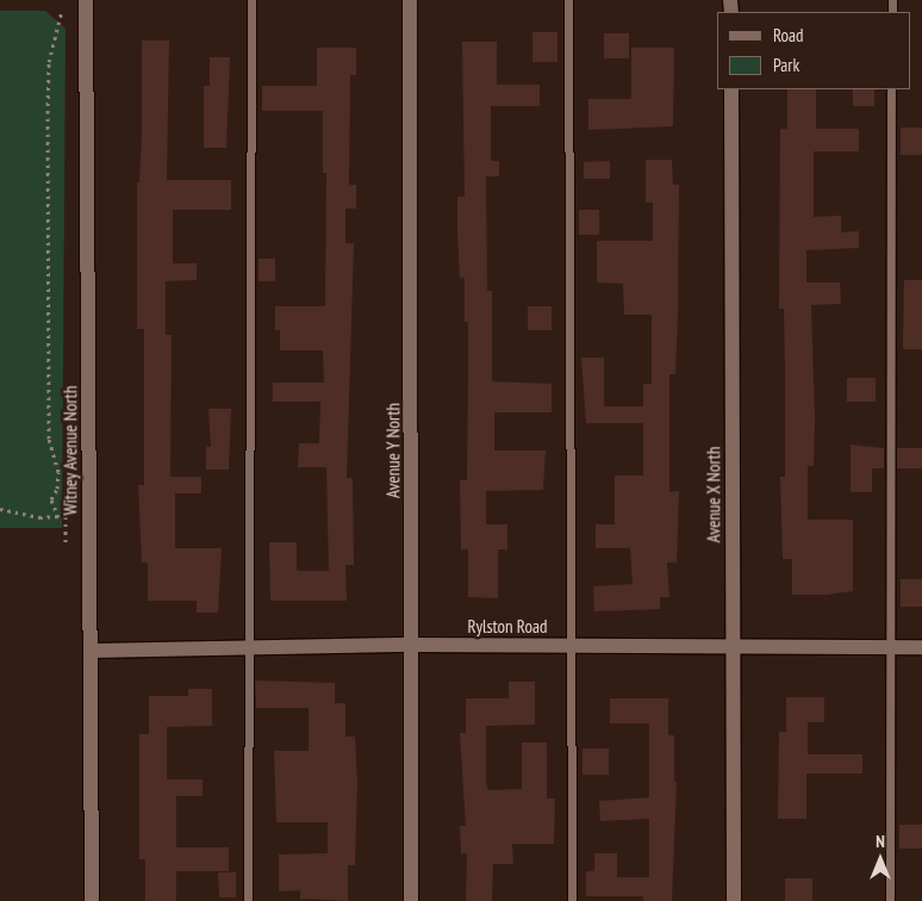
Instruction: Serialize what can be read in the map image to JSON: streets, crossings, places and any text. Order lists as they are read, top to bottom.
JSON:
{
  "streets": {
    "street": [
      "Witney Avenue North",
      "Avenue Y North",
      "Avenue X North",
      "Rylston Road"
    ]
  },
  "crossings": [
    ["Witney Avenue North", "Rylston Road"],
    ["Avenue Y North", "Rylston Road"],
    ["Avenue X North", "Rylston Road"]
  ],
  "legend": ["Road", "Park"],
  "north": "top"
}
